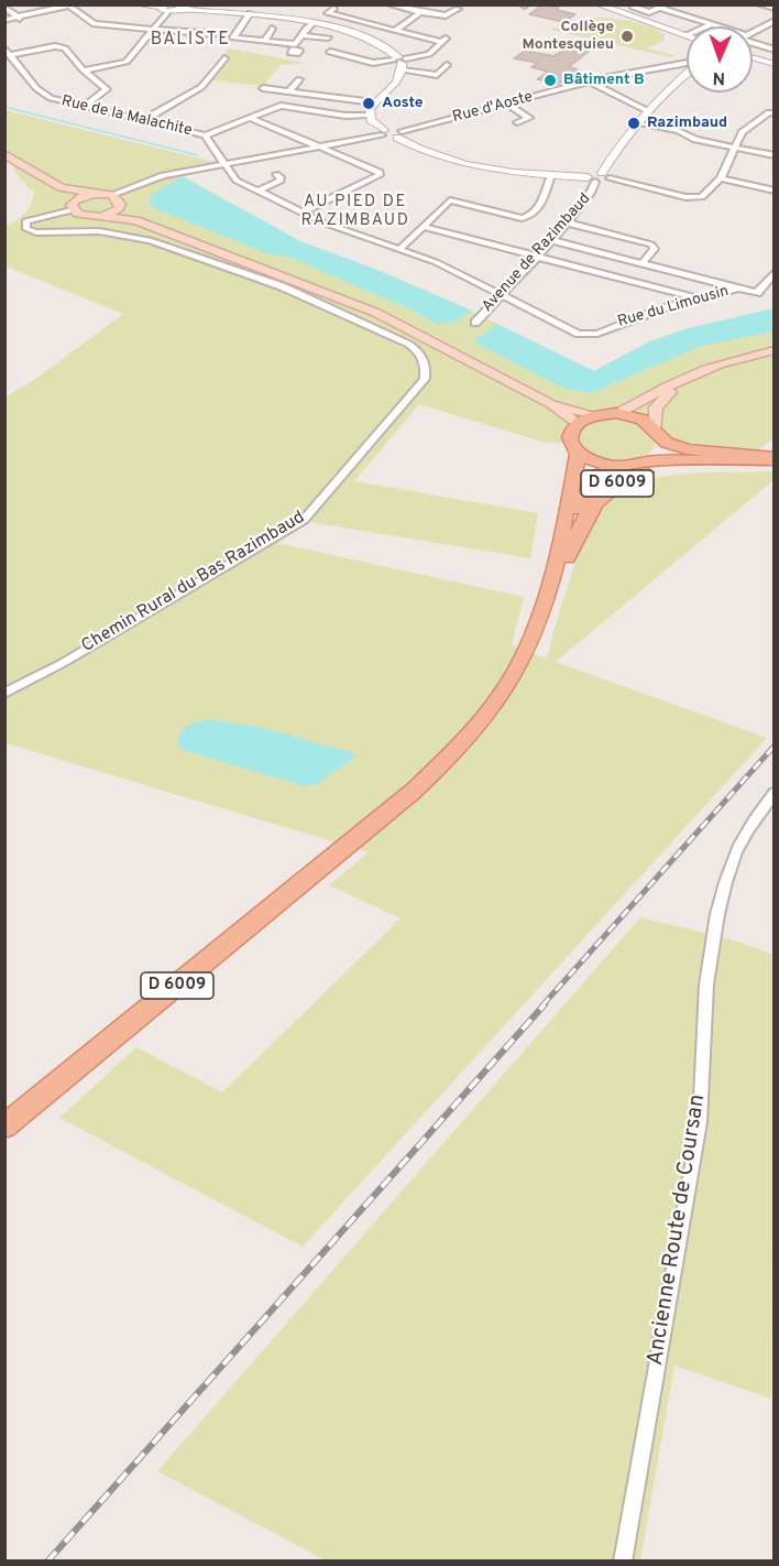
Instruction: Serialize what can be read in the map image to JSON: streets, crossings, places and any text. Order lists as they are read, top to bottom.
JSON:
{
  "streets": {
    "main road": ["D 6009"],
    "street": [
      "Rue d'Aoste",
      "Rue de la Malachite",
      "Avenue de Razimbaud",
      "Rue du Limousin",
      "Chemin Rural du Bas Razimbaud",
      "Ancienne Route de Coursan"
    ]
  },
  "crossings": [
    ["Rue de la Malachite", "Avenue de Razimbaud"],
    ["Rue de la Malachite", "Rue du Limousin"],
    ["Avenue de Razimbaud", "Rue du Limousin"]
  ],
  "districts": ["BALISTE", "AU PIED DE RAZIMBAUD"],
  "places": [
    "Collège Montesquieu",
    "Bâtiment B",
    "Aoste",
    "Razimbaud"
  ],
  "north": "bottom"
}
